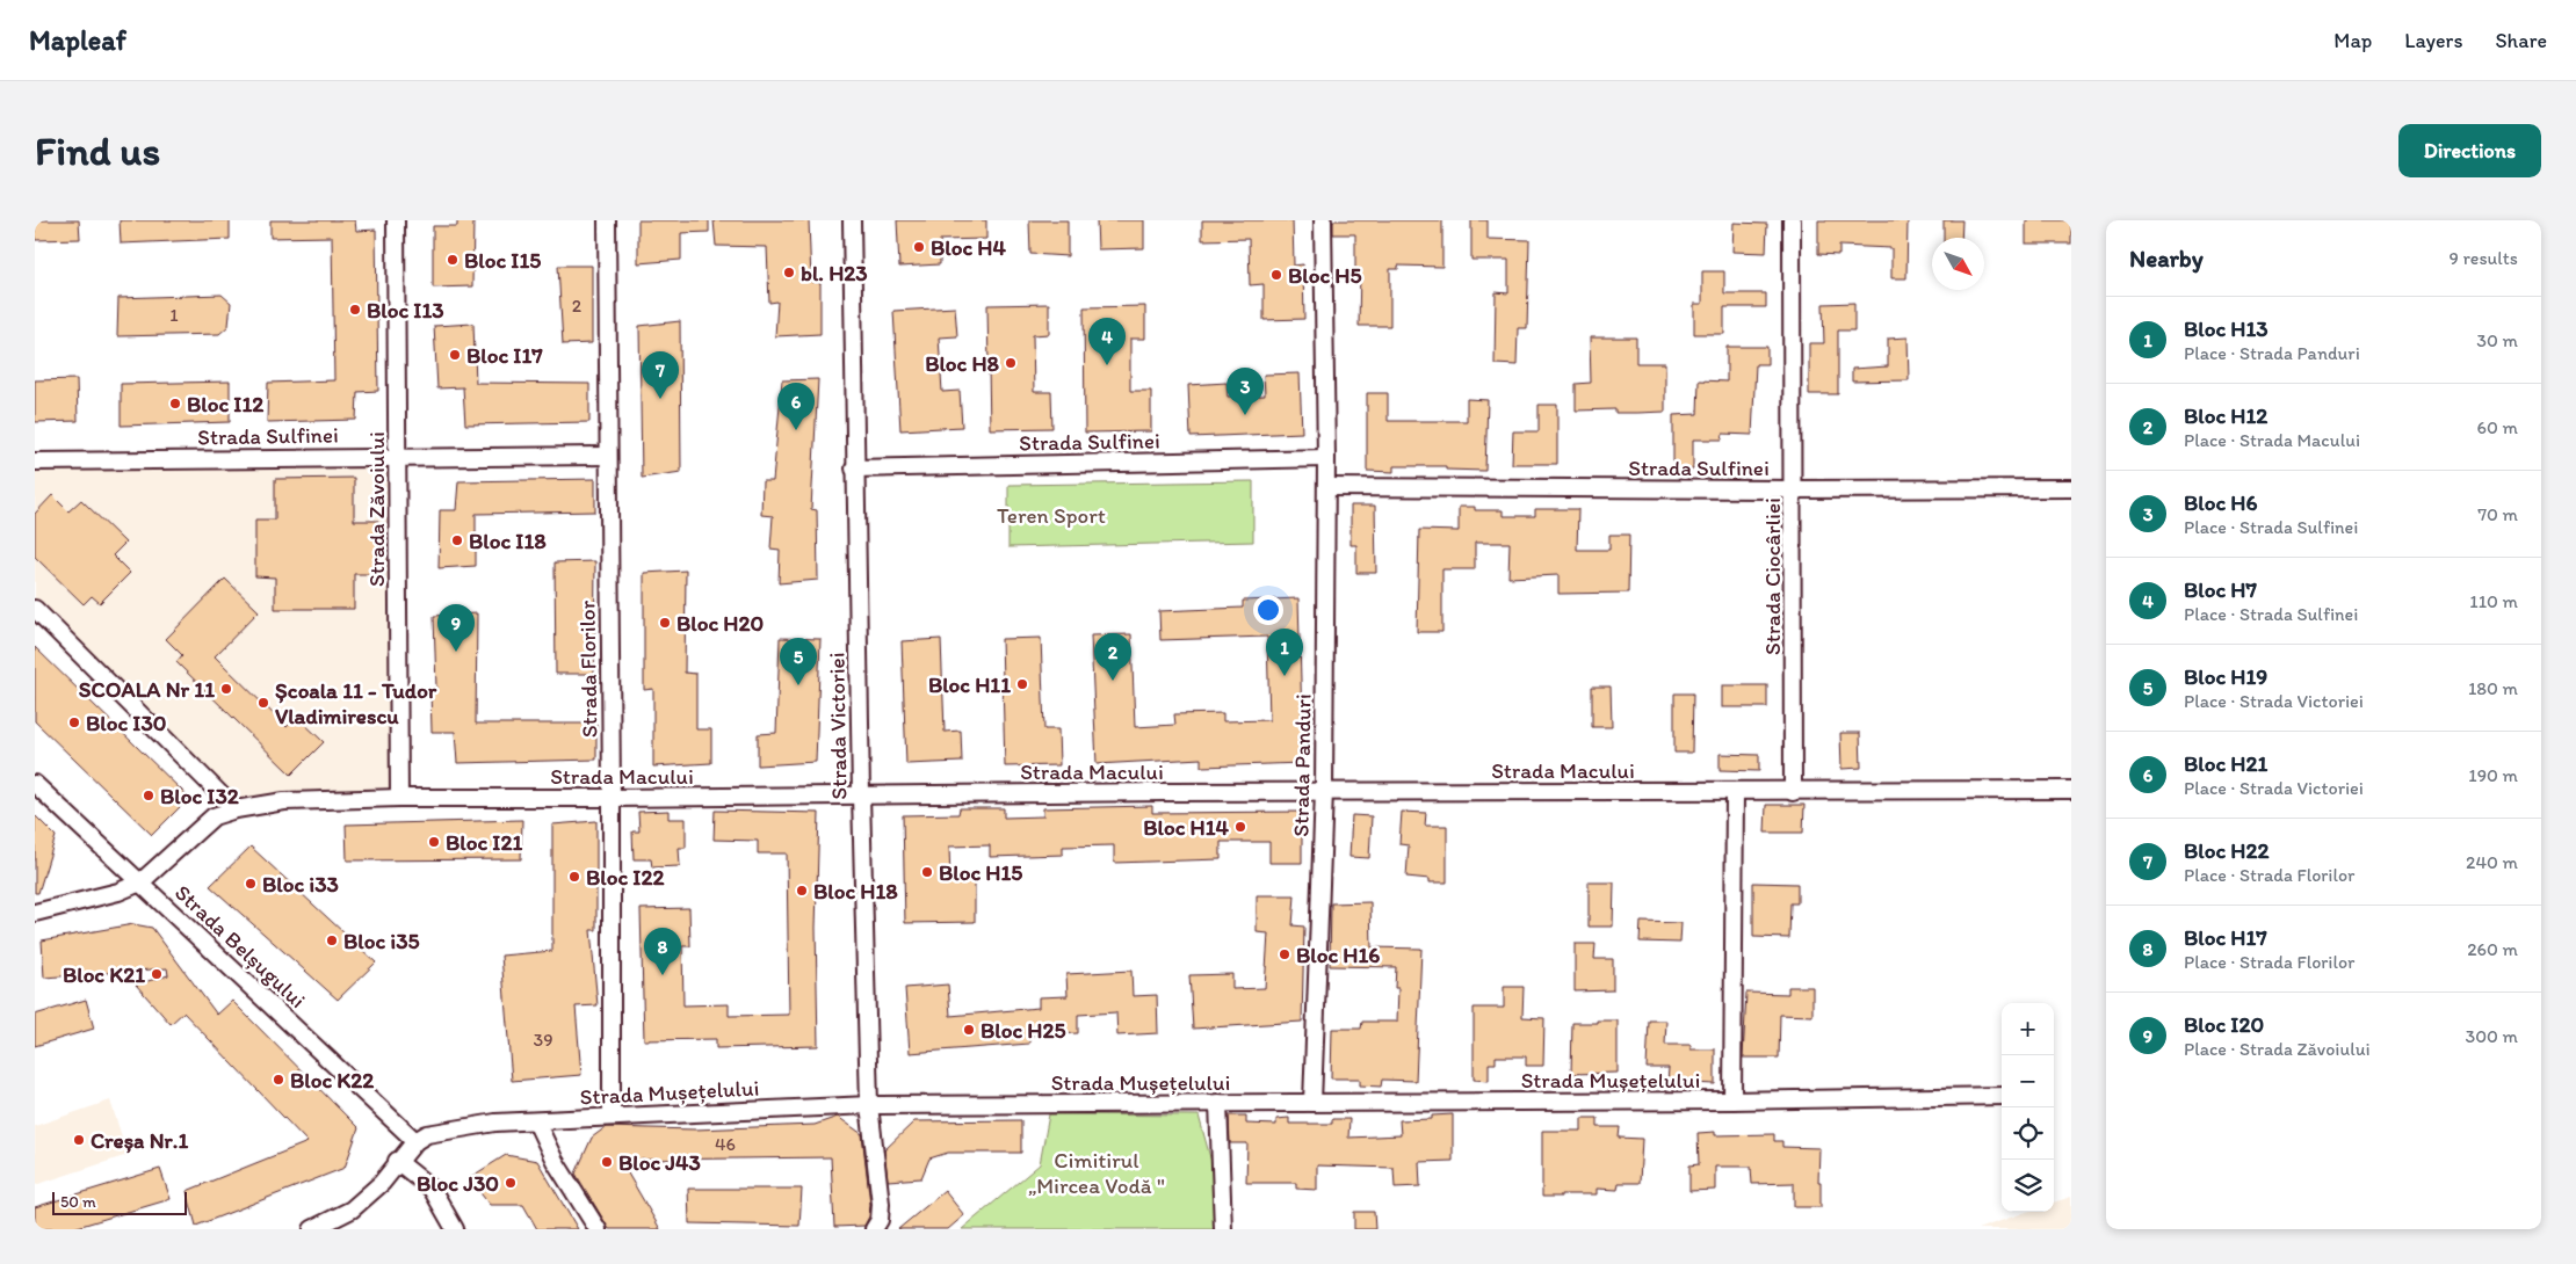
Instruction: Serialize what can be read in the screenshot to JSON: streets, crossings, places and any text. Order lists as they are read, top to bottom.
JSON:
{
  "streets": {
    "street": [
      "Strada Sulfinei",
      "Strada Zăvoiului",
      "Strada Ciocârliei",
      "Strada Florilor",
      "Strada Victoriei",
      "Strada Panduri",
      "Strada Macului",
      "Strada Belșugului",
      "Strada Mușețelului"
    ]
  },
  "crossings": [
    ["Strada Sulfinei", "Strada Zăvoiului"],
    ["Strada Sulfinei", "Strada Ciocârliei"],
    ["Strada Sulfinei", "Strada Florilor"],
    ["Strada Sulfinei", "Strada Victoriei"],
    ["Strada Sulfinei", "Strada Panduri"],
    ["Strada Zăvoiului", "Strada Macului"],
    ["Strada Ciocârliei", "Strada Macului"],
    ["Strada Florilor", "Strada Macului"],
    ["Strada Florilor", "Strada Mușețelului"],
    ["Strada Victoriei", "Strada Macului"],
    ["Strada Victoriei", "Strada Mușețelului"],
    ["Strada Panduri", "Strada Macului"],
    ["Strada Panduri", "Strada Mușețelului"],
    ["Strada Macului", "Strada Belșugului"],
    ["Strada Belșugului", "Strada Mușețelului"]
  ],
  "parks": ["Teren Sport", "Cimitirul „Mircea Vodă \""],
  "places": [
    "Bloc H4",
    "Bloc I15",
    "bl. H23",
    "Bloc H5",
    "Bloc I13",
    "Bloc I17",
    "Bloc H8",
    "Bloc I12",
    "Bloc I18",
    "Bloc H20",
    "Bloc H11",
    "SCOALA Nr 11",
    "Școala 11 - Tudor Vladimirescu",
    "Bloc I30",
    "Bloc I32",
    "Bloc H14",
    "Bloc I21",
    "Bloc H15",
    "Bloc I22",
    "Bloc i33",
    "Bloc H18",
    "Bloc i35",
    "Bloc H16",
    "Bloc K21",
    "Bloc H25",
    "Bloc K22",
    "Creșa Nr.1",
    "Bloc J43",
    "Bloc J30"
  ],
  "house_numbers": [
    "2",
    "1",
    "39",
    "46"
  ],
  "scale_bar": "50 m",
  "north": "bottom right",
  "page": {
    "header": "Mapleaf",
    "nav": ["Map", "Layers", "Share"],
    "buttons": "Directions",
    "title": "Find us",
    "heading": ["Nearby", "9 results"],
    "list": [
      {
        "mark": "1",
        "name": "Bloc H13",
        "note": "Place · Strada Panduri",
        "value": "30 m"
      },
      {
        "mark": "2",
        "name": "Bloc H12",
        "note": "Place · Strada Macului",
        "value": "60 m"
      },
      {
        "mark": "3",
        "name": "Bloc H6",
        "note": "Place · Strada Sulfinei",
        "value": "70 m"
      },
      {
        "mark": "4",
        "name": "Bloc H7",
        "note": "Place · Strada Sulfinei",
        "value": "110 m"
      },
      {
        "mark": "5",
        "name": "Bloc H19",
        "note": "Place · Strada Victoriei",
        "value": "180 m"
      },
      {
        "mark": "6",
        "name": "Bloc H21",
        "note": "Place · Strada Victoriei",
        "value": "190 m"
      },
      {
        "mark": "7",
        "name": "Bloc H22",
        "note": "Place · Strada Florilor",
        "value": "240 m"
      },
      {
        "mark": "8",
        "name": "Bloc H17",
        "note": "Place · Strada Florilor",
        "value": "260 m"
      },
      {
        "mark": "9",
        "name": "Bloc I20",
        "note": "Place · Strada Zăvoiului",
        "value": "300 m"
      }
    ],
    "pins": [
      "4",
      "7",
      "3",
      "6",
      "9",
      "1",
      "2",
      "5",
      "8"
    ],
    "map_buttons": ["+", "−"],
    "scale": "50 m"
  }
}
